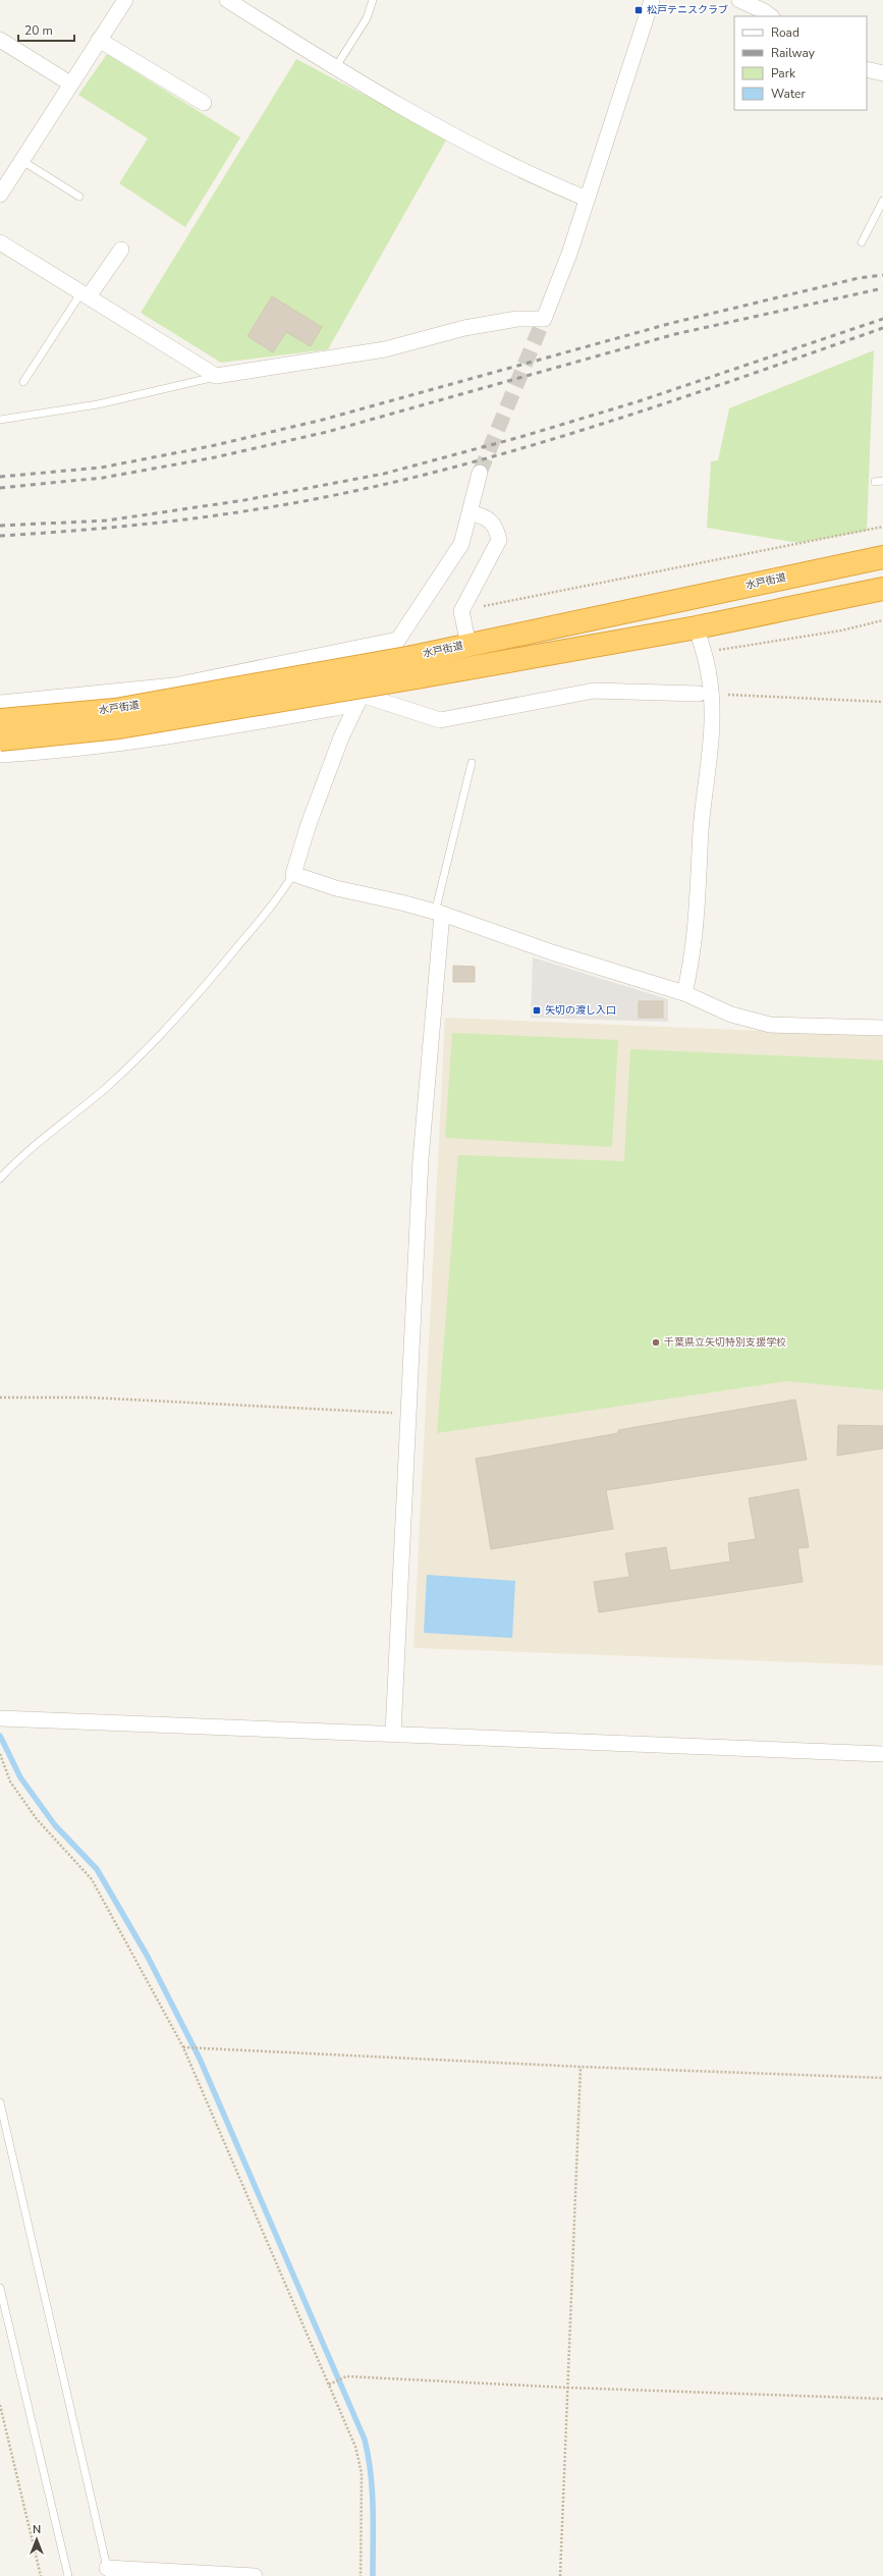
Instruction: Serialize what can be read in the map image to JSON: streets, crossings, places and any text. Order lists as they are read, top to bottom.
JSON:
{
  "streets": {
    "highway": ["水戸街道"]
  },
  "places": {
    "transit": ["松戸テニスクラブ", "矢切の渡し入口"],
    "other": ["千葉県立矢切特別支援学校"]
  },
  "legend": [
    "Road",
    "Railway",
    "Park",
    "Water"
  ],
  "scale_bar": "20 m",
  "north": "top"
}
